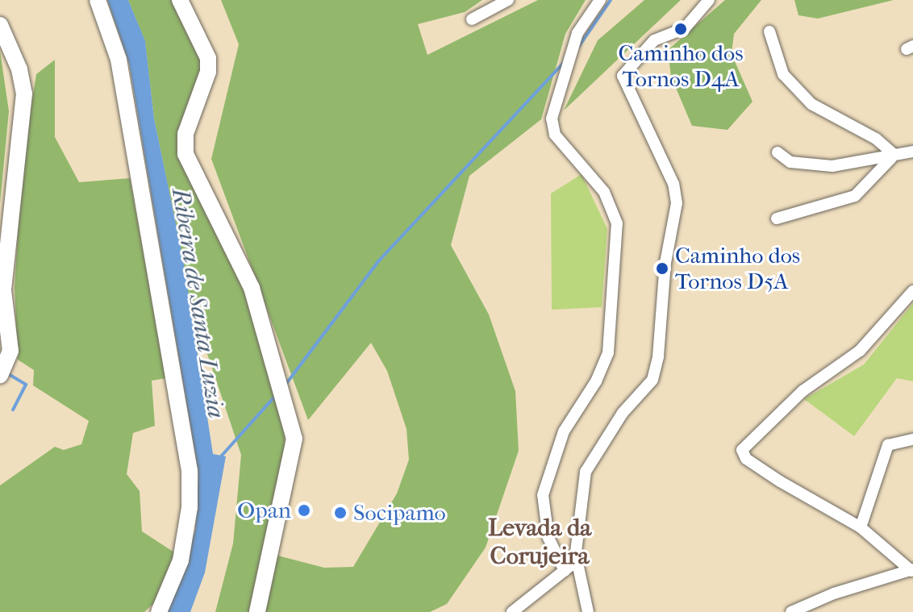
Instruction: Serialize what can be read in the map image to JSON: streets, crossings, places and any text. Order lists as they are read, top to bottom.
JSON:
{
  "districts": ["Levada da Corujeira"],
  "water": ["Ribeira de Santa Luzia"],
  "places": [
    "Caminho dos Tornos D4A",
    "Caminho dos Tornos D5A",
    "Opan",
    "Socipamo"
  ]
}
